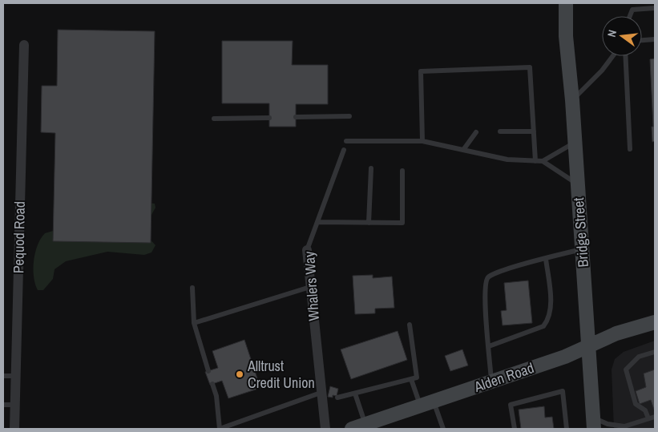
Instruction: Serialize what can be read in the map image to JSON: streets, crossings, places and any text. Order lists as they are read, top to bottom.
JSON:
{
  "streets": {
    "street": [
      "Bridge Street",
      "Pequod Road",
      "Whalers Way",
      "Alden Road"
    ]
  },
  "crossings": [
    ["Bridge Street", "Alden Road"]
  ],
  "places": ["Alltrust Credit Union"],
  "north": "left"
}
